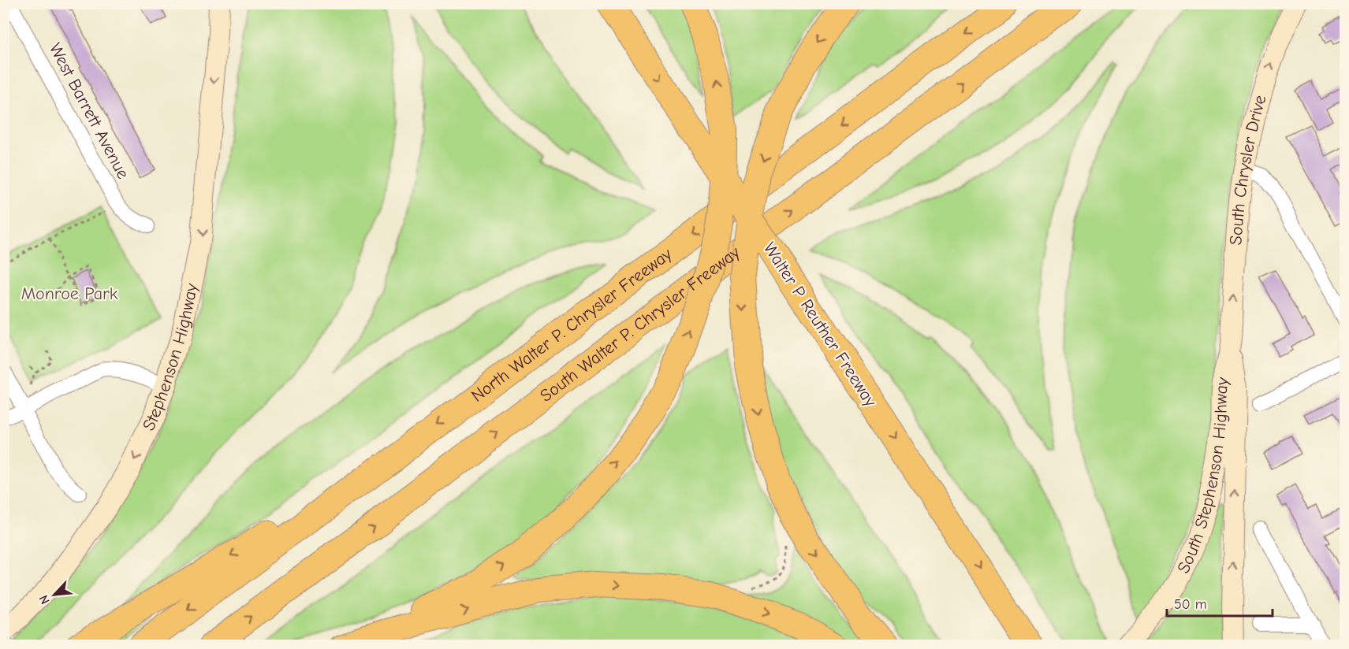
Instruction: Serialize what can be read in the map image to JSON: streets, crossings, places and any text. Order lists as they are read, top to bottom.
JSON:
{
  "streets": {
    "highway": ["South Walter P. Chrysler Freeway", "North Walter P. Chrysler Freeway", "Walter P Reuther Freeway"],
    "main road": ["South Chrysler Drive", "Stephenson Highway", "South Stephenson Highway"],
    "street": ["West Barrett Avenue"]
  },
  "crossings": [
    ["South Chrysler Drive", "South Stephenson Highway"]
  ],
  "one_way": [
    "South Chrysler Drive",
    "South Walter P. Chrysler Freeway",
    "North Walter P. Chrysler Freeway",
    "Walter P Reuther Freeway",
    "Stephenson Highway"
  ],
  "parks": ["Monroe Park"],
  "scale_bar": "50 m",
  "north": "bottom left"
}
